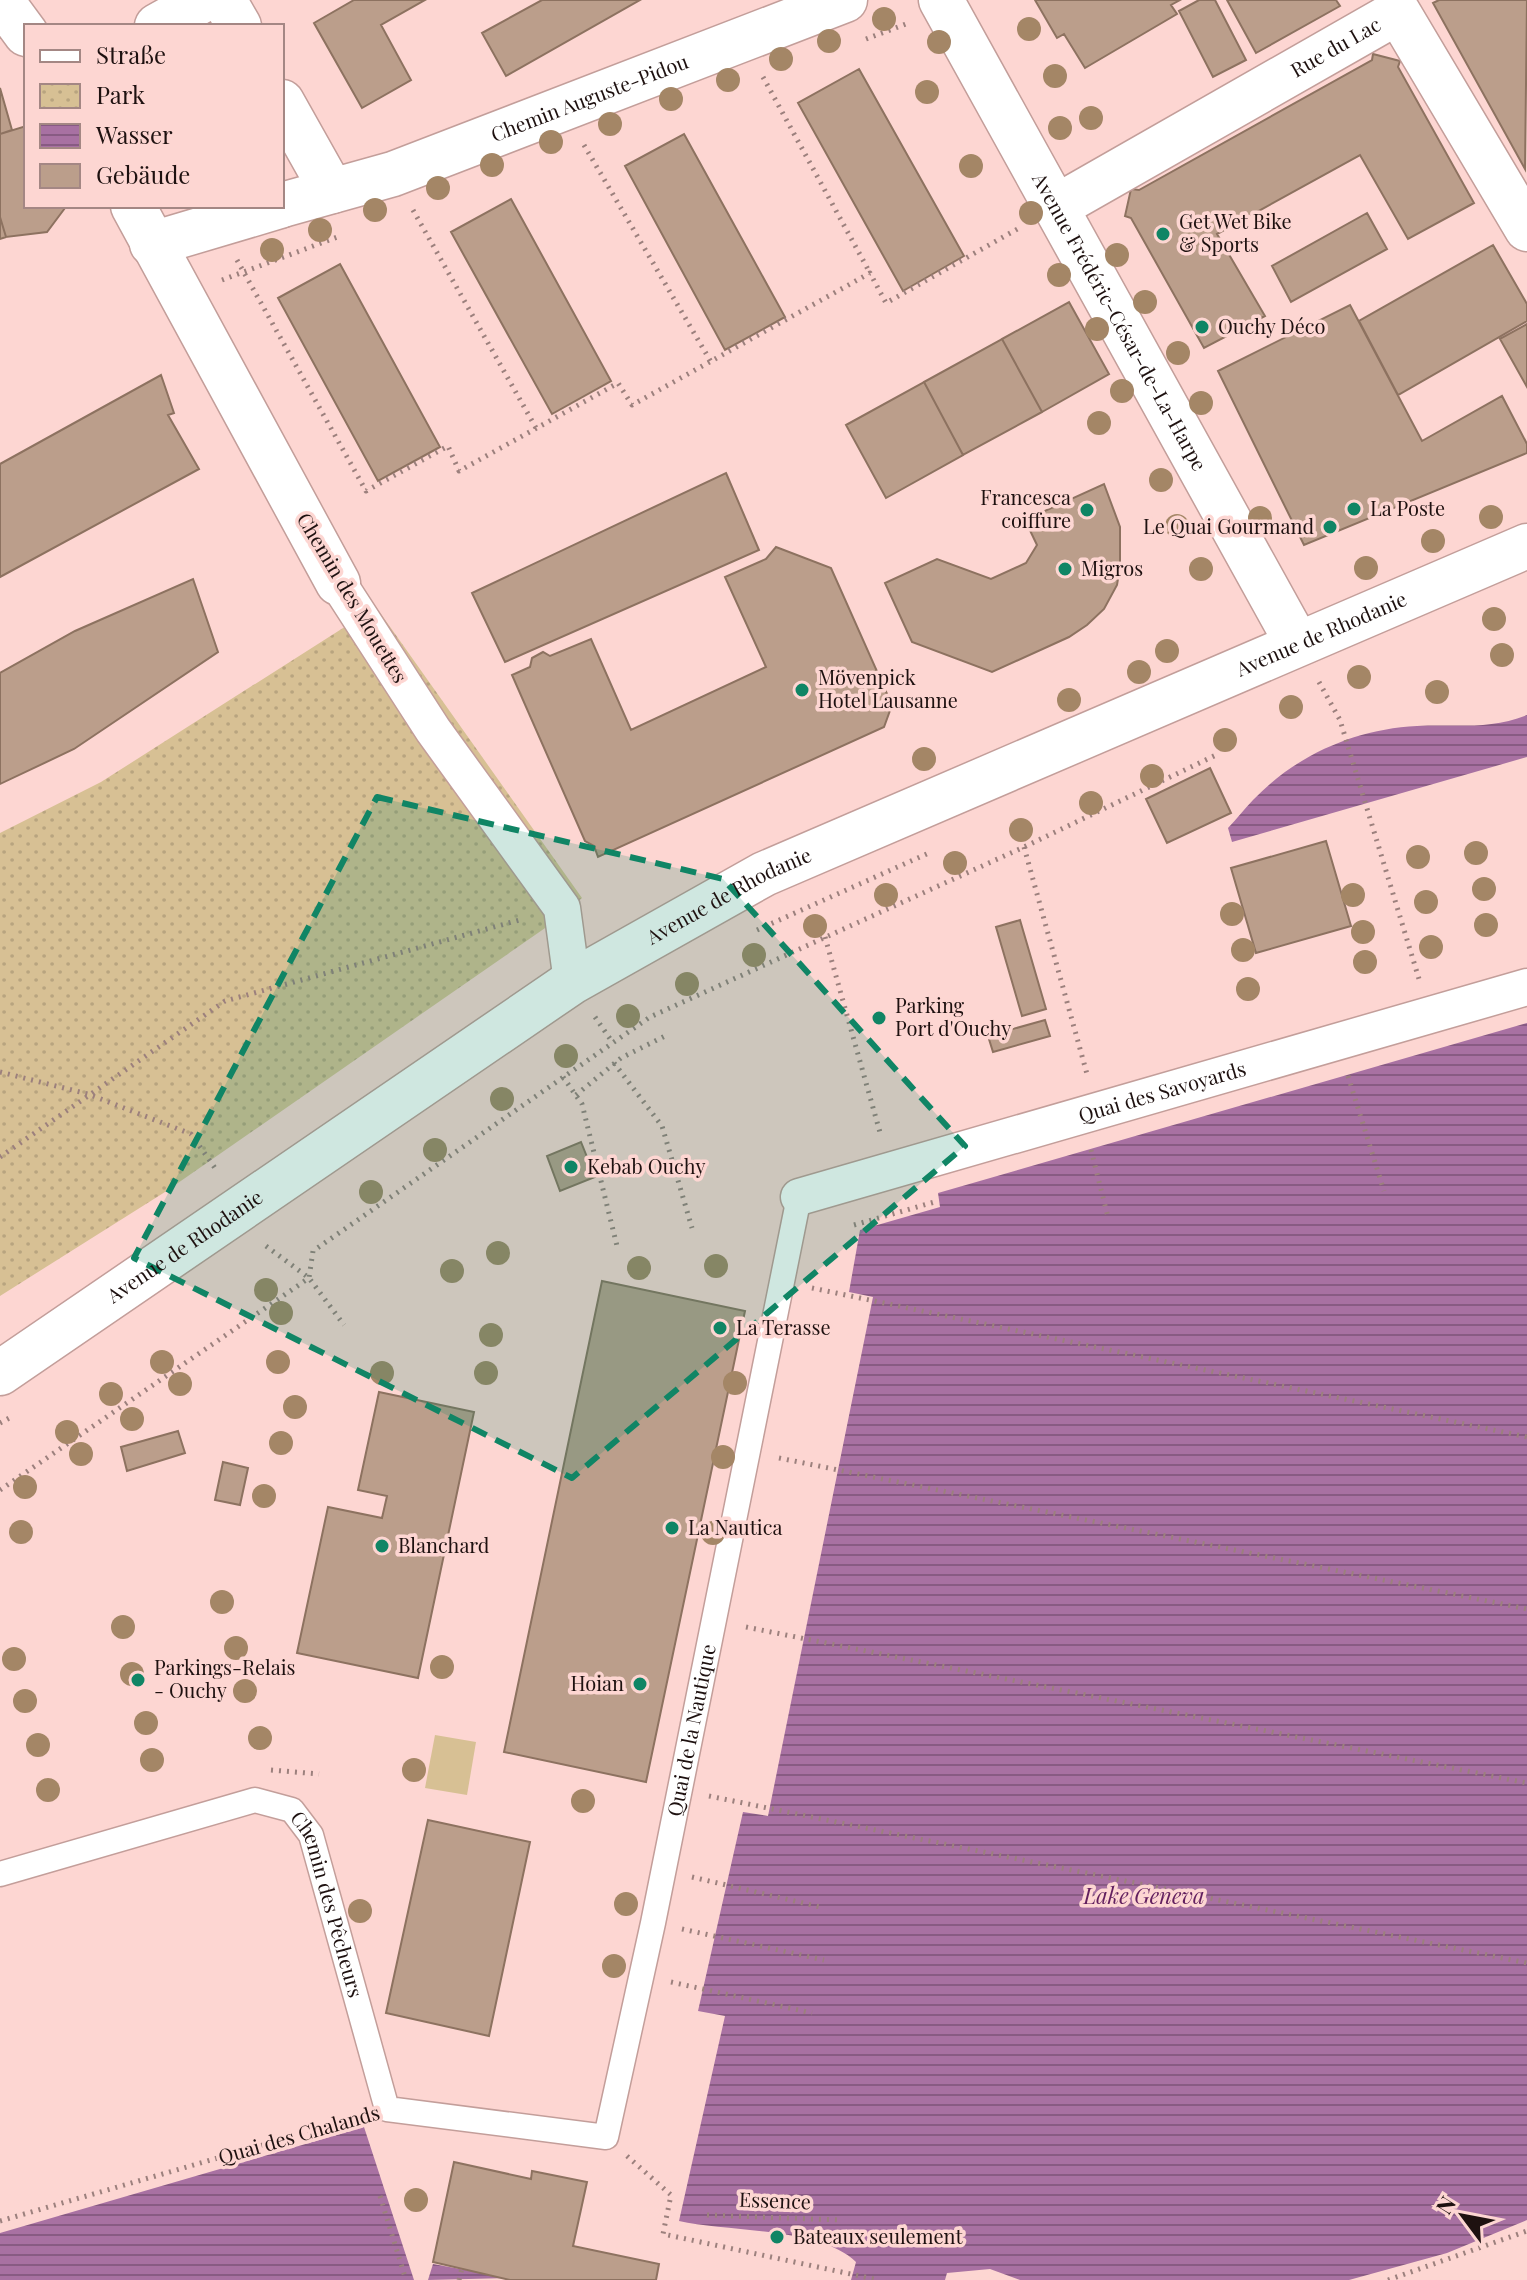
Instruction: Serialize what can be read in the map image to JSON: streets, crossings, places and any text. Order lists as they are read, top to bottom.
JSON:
{
  "streets": {
    "street": [
      "Rue du Lac",
      "Chemin Auguste-Pidou",
      "Avenue Frédéric-César-de-La-Harpe",
      "Chemin des Mouettes",
      "Avenue de Rhodanie",
      "Quai des Savoyards"
    ],
    "lane": ["Quai de la Nautique", "Chemin des Pêcheurs", "Quai des Chalands"],
    "path": ["Essence"]
  },
  "crossings": [
    ["Rue du Lac", "Avenue Frédéric-César-de-La-Harpe"],
    ["Chemin Auguste-Pidou", "Chemin des Mouettes"],
    ["Avenue Frédéric-César-de-La-Harpe", "Avenue de Rhodanie"],
    ["Chemin des Mouettes", "Avenue de Rhodanie"],
    ["Quai des Savoyards", "Quai de la Nautique"],
    ["Quai de la Nautique", "Quai des Chalands"],
    ["Chemin des Pêcheurs", "Quai des Chalands"]
  ],
  "water": ["Lake Geneva"],
  "places": [
    "Get Wet Bike & Sports",
    "Ouchy Déco",
    "La Poste",
    "Francesca coiffure",
    "Le Quai Gourmand",
    "Migros",
    "Mövenpick Hotel Lausanne",
    "Parking Port d'Ouchy",
    "Kebab Ouchy",
    "La Terasse",
    "La Nautica",
    "Blanchard",
    "Parkings-Relais - Ouchy",
    "Hoian",
    "Bateaux seulement"
  ],
  "legend": [
    "Straße",
    "Park",
    "Wasser",
    "Gebäude"
  ],
  "north": "top left"
}
